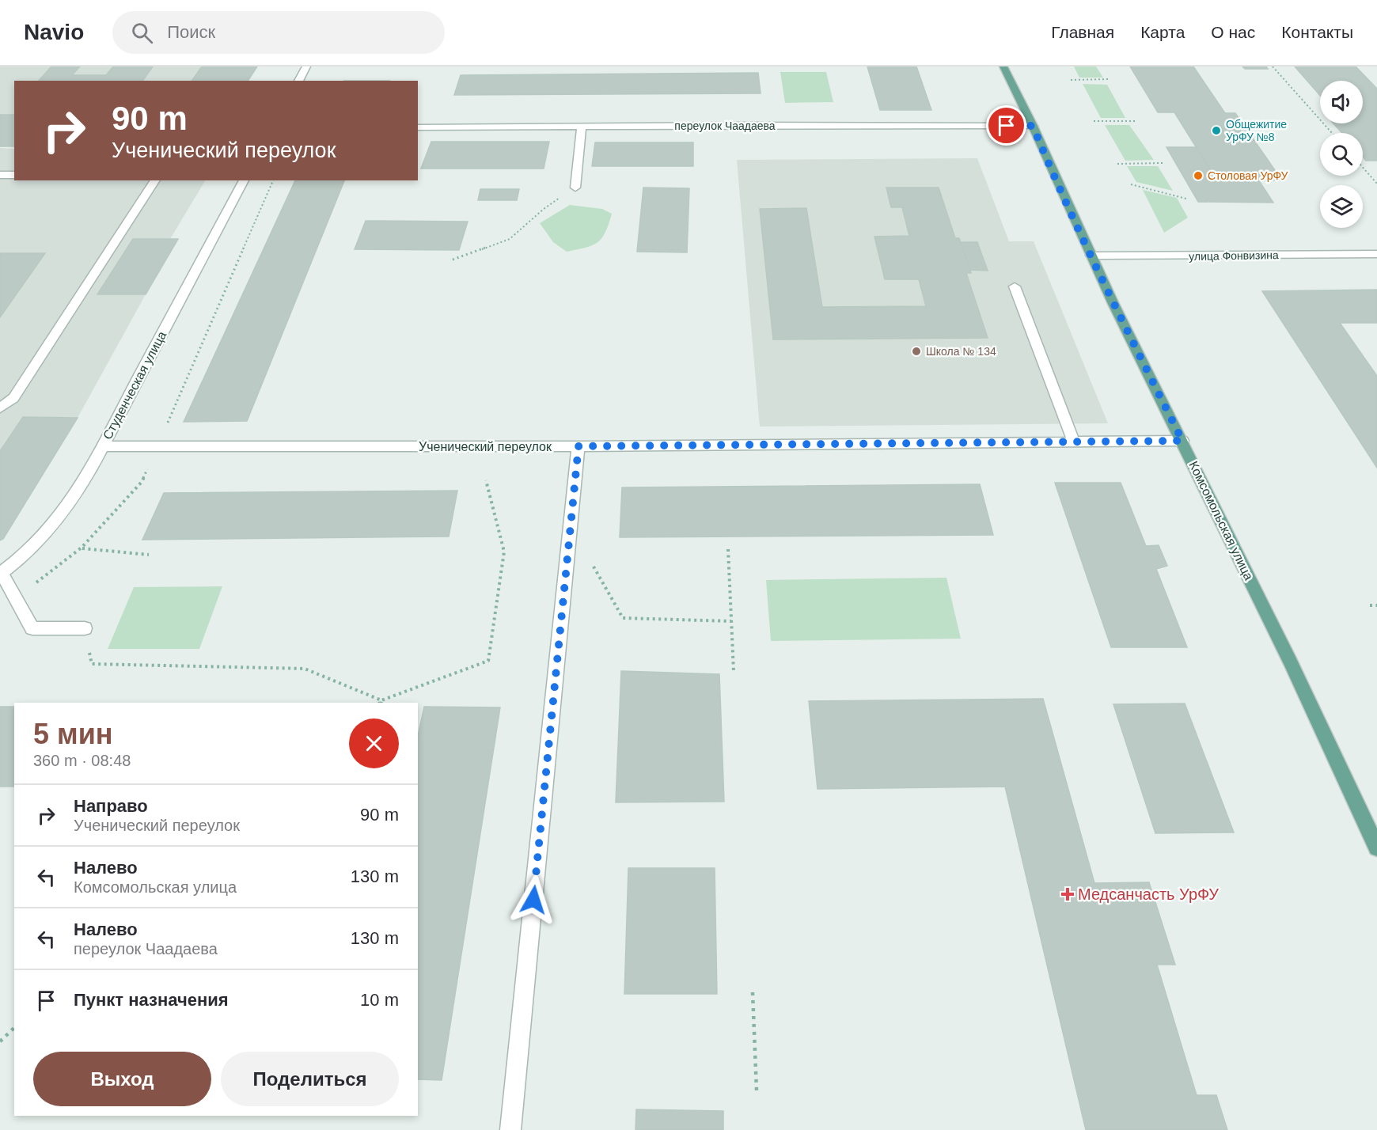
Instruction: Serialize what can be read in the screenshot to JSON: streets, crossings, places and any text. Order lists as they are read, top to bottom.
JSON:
{
  "streets": {
    "main road": ["Комсомольская улица"],
    "street": [
      "переулок Чаадаева",
      "улица Фонвизина",
      "Студенческая улица",
      "Ученический переулок"
    ]
  },
  "crossings": [
    ["переулок Чаадаева", "Комсомольская улица"],
    ["улица Фонвизина", "Комсомольская улица"],
    ["Студенческая улица", "Ученический переулок"],
    ["Ученический переулок", "Комсомольская улица"]
  ],
  "places": {
    "other": ["Общежитие УрФУ №8", "Столовая УрФУ", "Школа № 134"],
    "health": ["Медсанчасть УрФУ"]
  },
  "page": {
    "header": "Navio",
    "search": "Поиск",
    "nav": [
      "Главная",
      "Карта",
      "О нас",
      "Контакты"
    ],
    "turn": ["90 m", "Ученический переулок"],
    "heading": ["5 мин", "360 m · 08:48"],
    "list": [
      {
        "name": "Направо",
        "note": "Ученический переулок",
        "value": "90 m"
      },
      {
        "name": "Налево",
        "note": "Комсомольская улица",
        "value": "130 m"
      },
      {
        "name": "Налево",
        "note": "переулок Чаадаева",
        "value": "130 m"
      },
      {
        "name": "Пункт назначения",
        "value": "10 m"
      }
    ],
    "buttons": ["Выход", "Поделиться"]
  }
}
